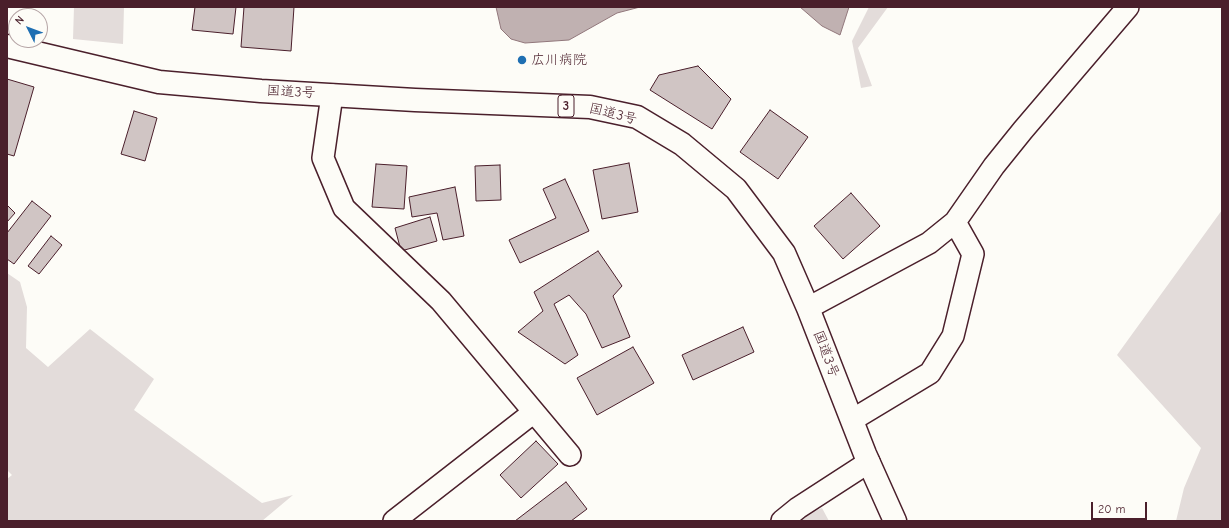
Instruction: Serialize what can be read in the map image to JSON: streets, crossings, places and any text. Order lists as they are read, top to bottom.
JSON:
{
  "streets": {
    "highway": ["国道3号", "3"]
  },
  "places": ["広川病院"],
  "scale_bar": "20 m",
  "north": "top left"
}
